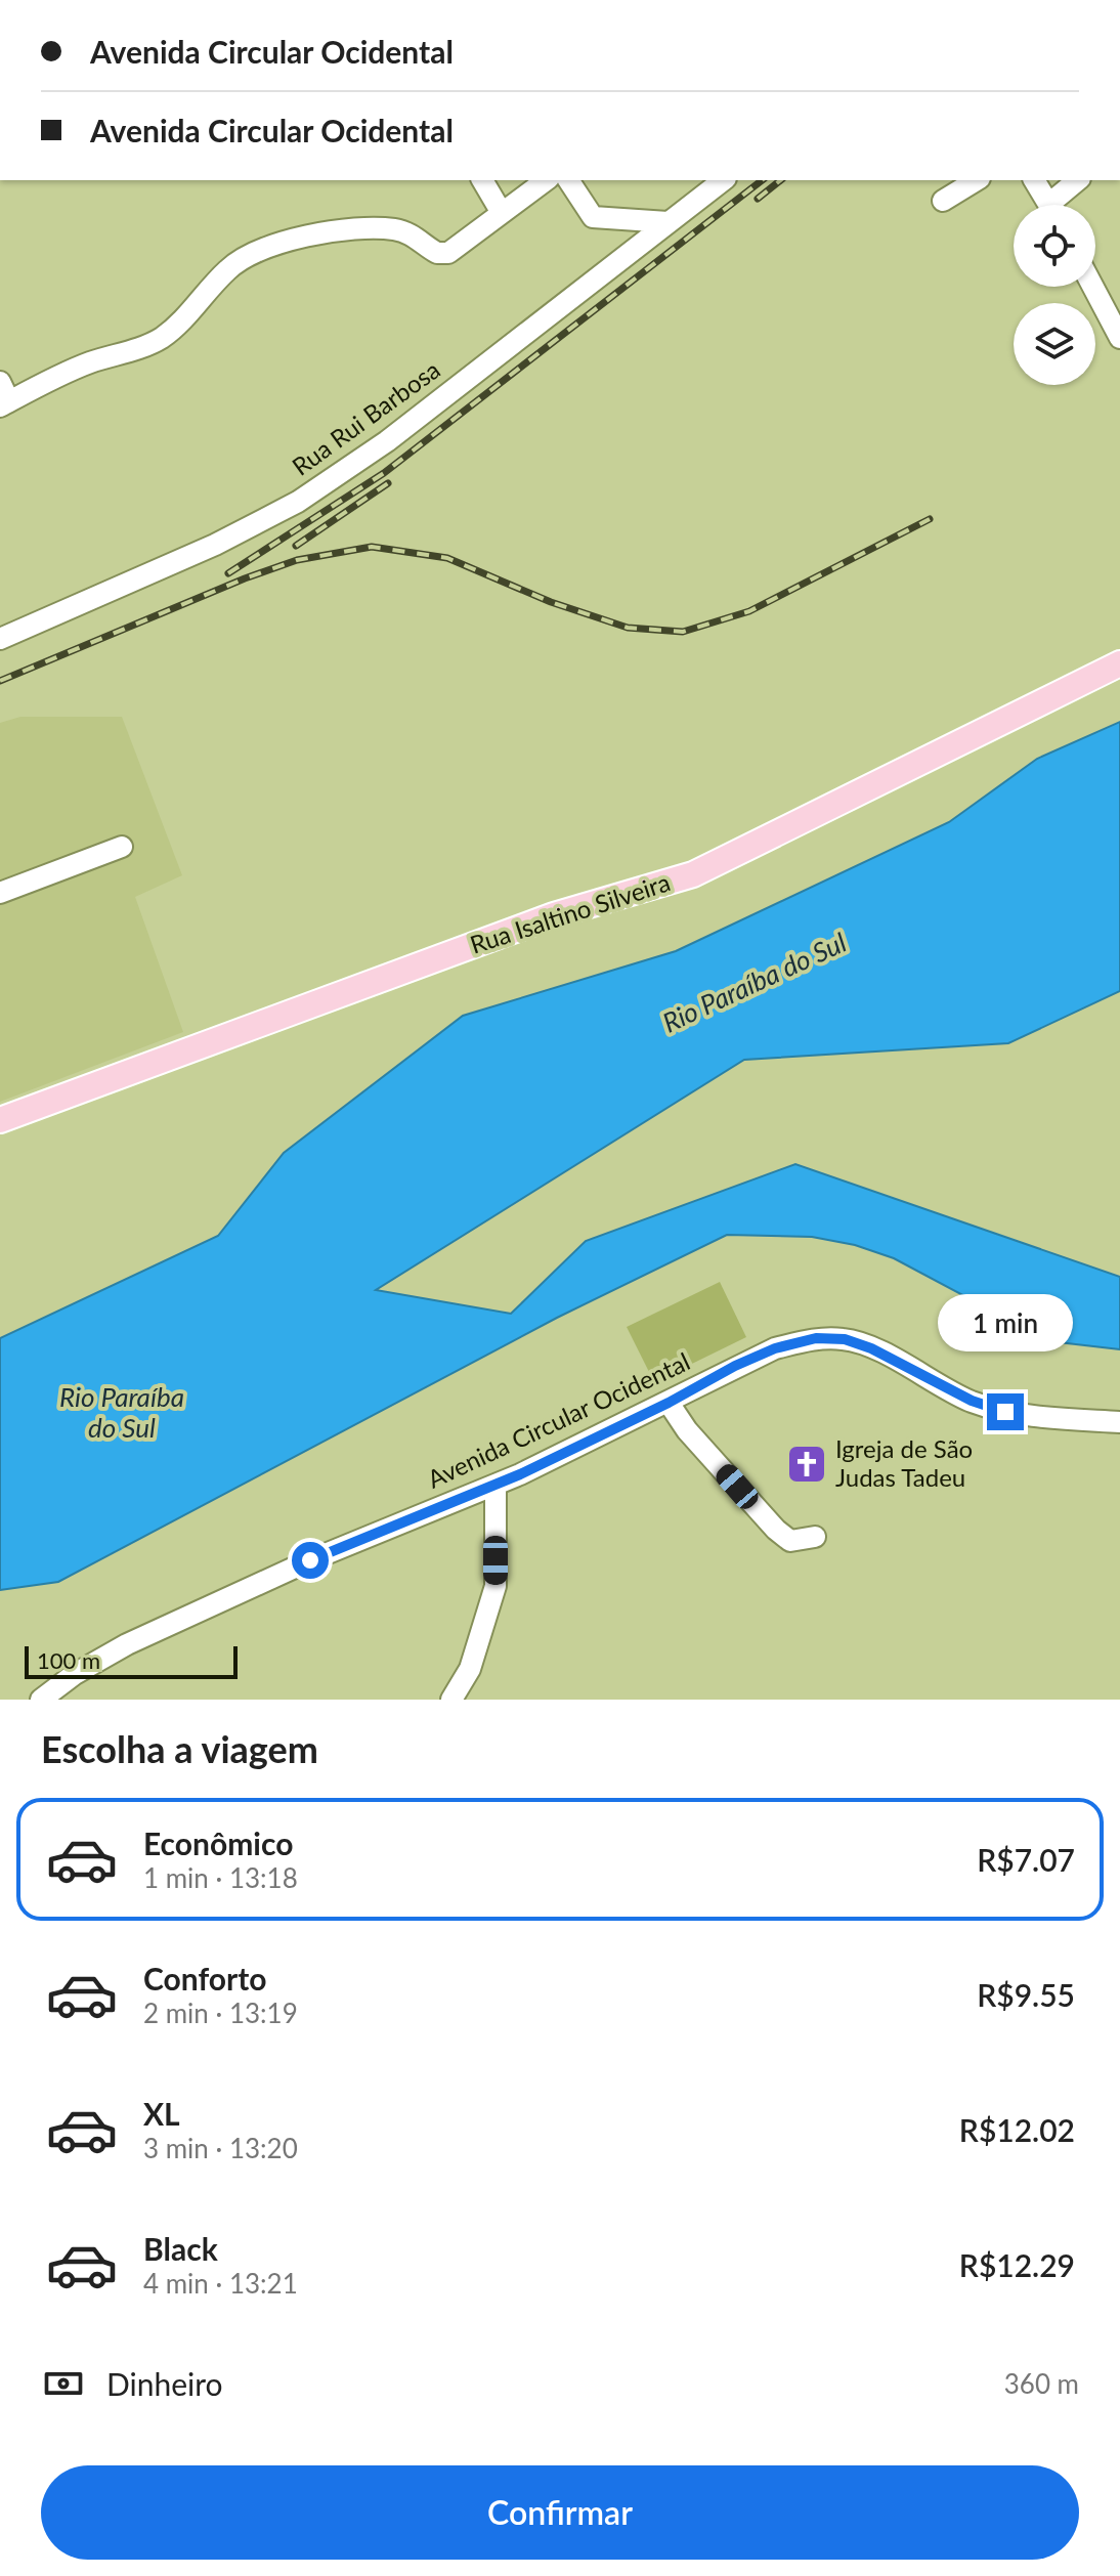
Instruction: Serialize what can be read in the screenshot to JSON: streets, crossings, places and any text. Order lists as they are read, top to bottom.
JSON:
{
  "streets": {
    "main road": ["Rua Isaltino Silveira"],
    "street": ["Rua Rui Barbosa", "Avenida Circular Ocidental"]
  },
  "water": ["Rio Paraíba do Sul"],
  "places": {
    "church": ["Igreja de São Judas Tadeu"]
  },
  "scale_bar": "100 m",
  "page": {
    "banner": ["Avenida Circular Ocidental", "Avenida Circular Ocidental"],
    "bubble": "1 min",
    "scale": "100 m",
    "heading": "Escolha a viagem",
    "list": [
      {
        "name": "Econômico",
        "note": "1 min · 13:18",
        "value": "R$7.07"
      },
      {
        "name": "Conforto",
        "note": "2 min · 13:19",
        "value": "R$9.55"
      },
      {
        "name": "XL",
        "note": "3 min · 13:20",
        "value": "R$12.02"
      },
      {
        "name": "Black",
        "note": "4 min · 13:21",
        "value": "R$12.29"
      }
    ],
    "pay": ["Dinheiro", "360 m"],
    "buttons": "Confirmar"
  }
}
